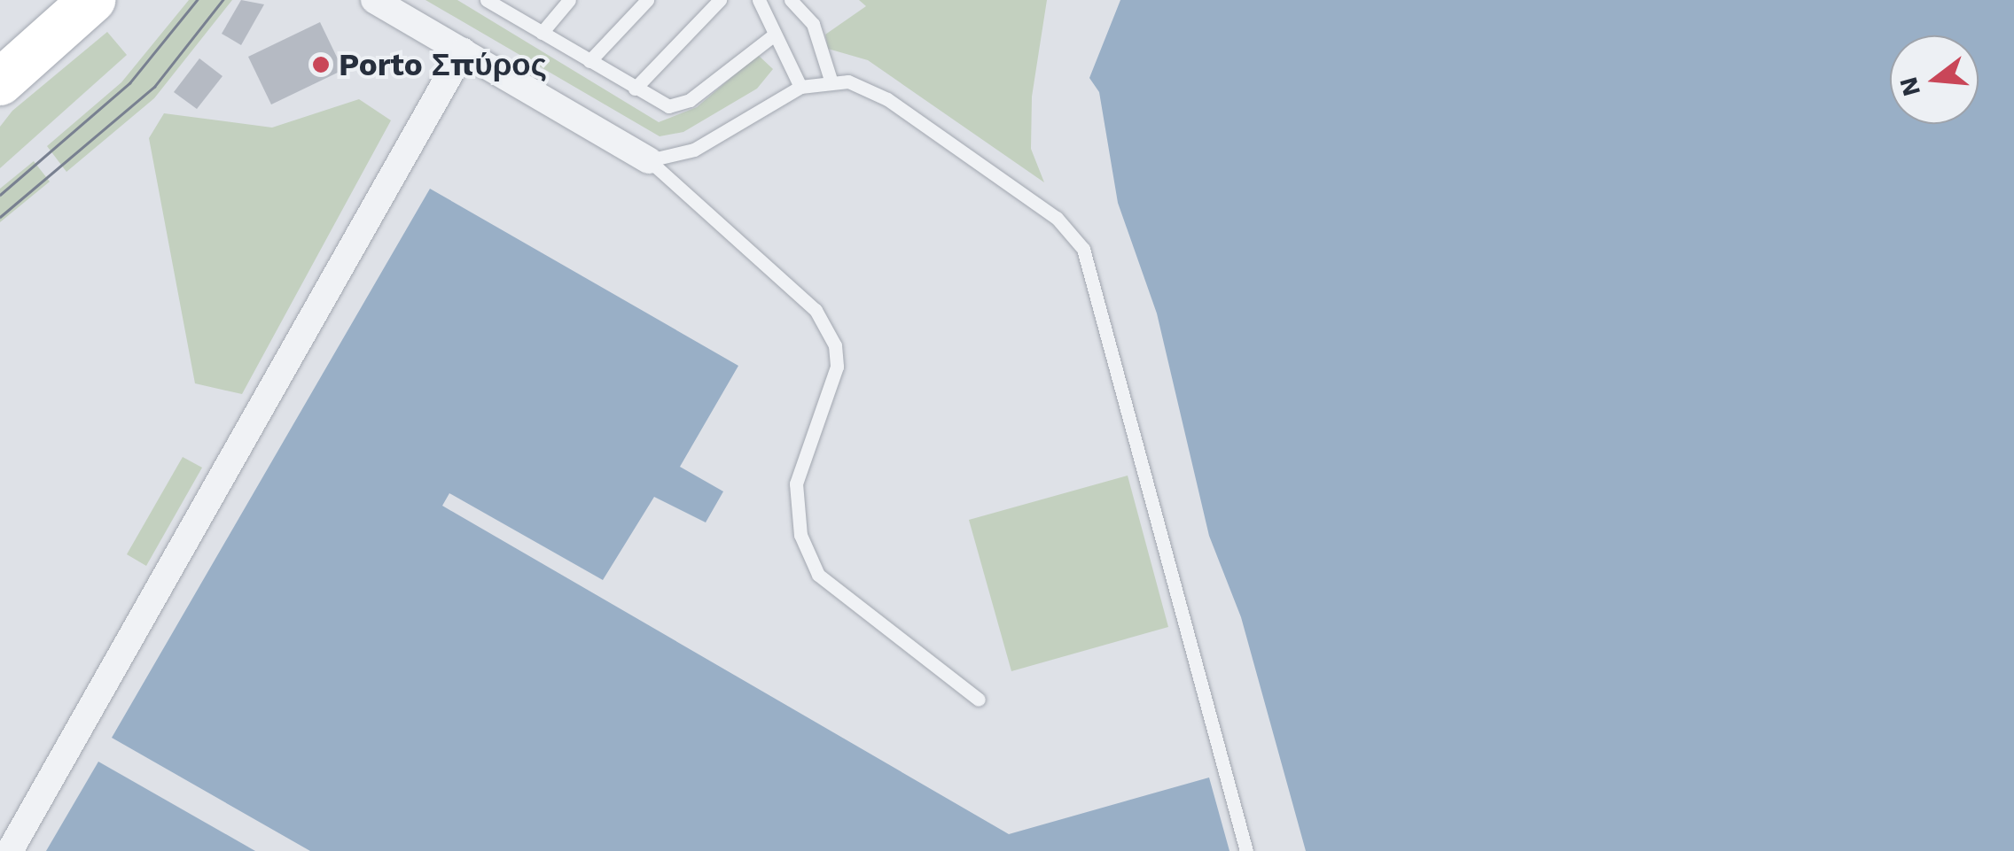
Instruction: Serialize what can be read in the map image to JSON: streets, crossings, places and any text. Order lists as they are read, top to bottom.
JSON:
{
  "places": ["Porto Σπύρος"],
  "north": "left"
}
